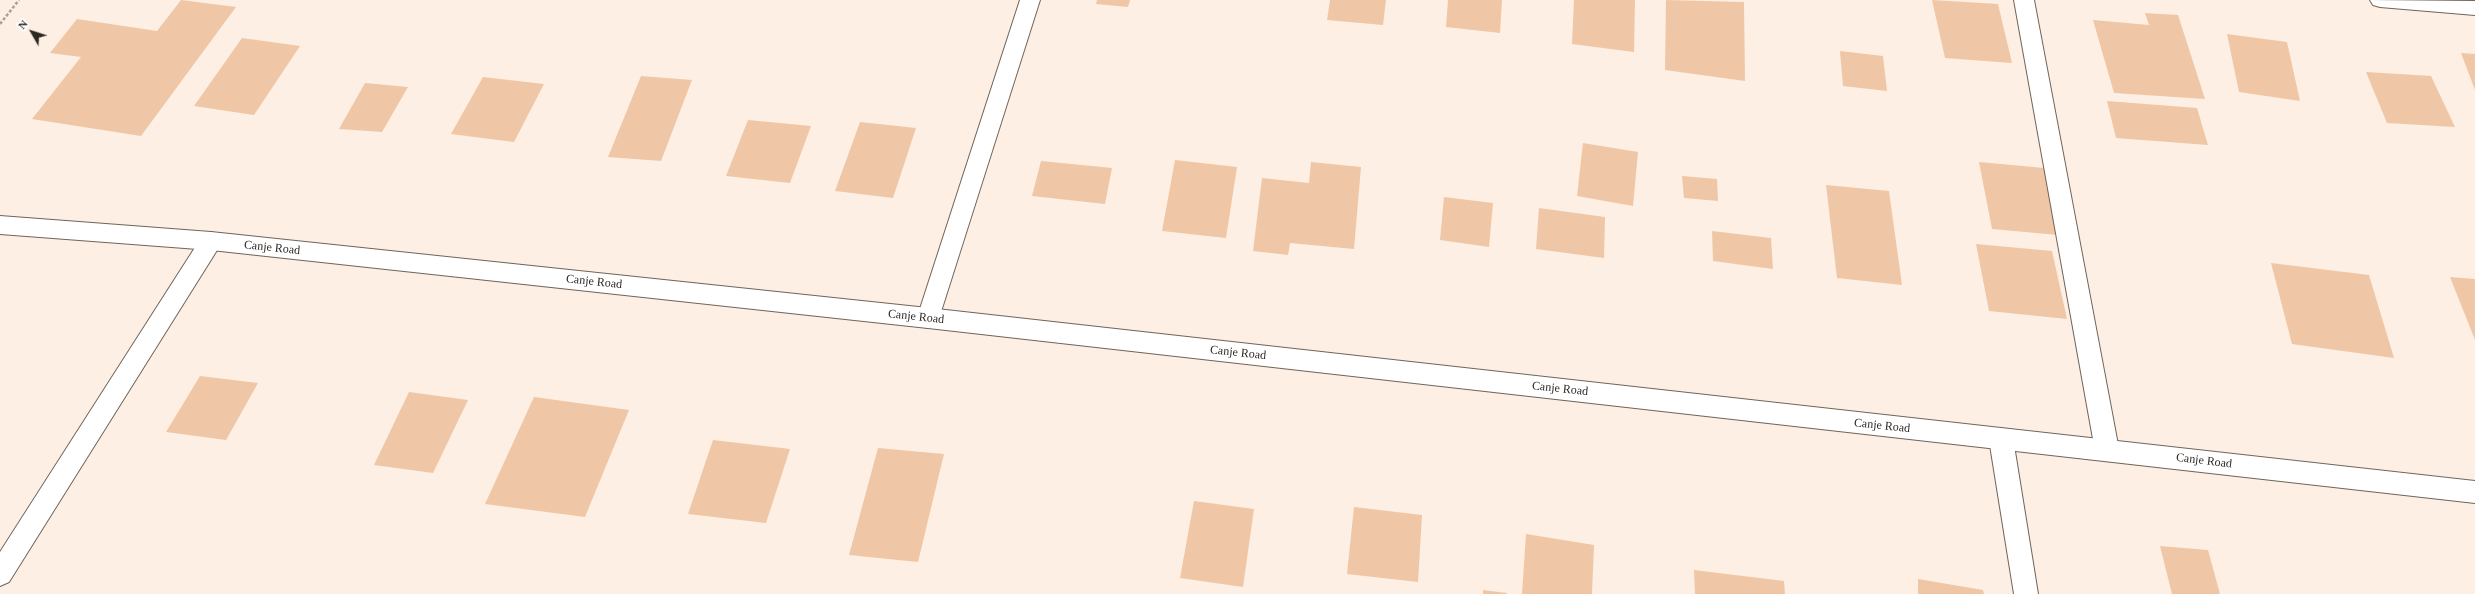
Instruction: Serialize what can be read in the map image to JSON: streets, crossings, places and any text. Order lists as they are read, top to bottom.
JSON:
{
  "streets": {
    "street": ["Canje Road"]
  },
  "north": "top left"
}
